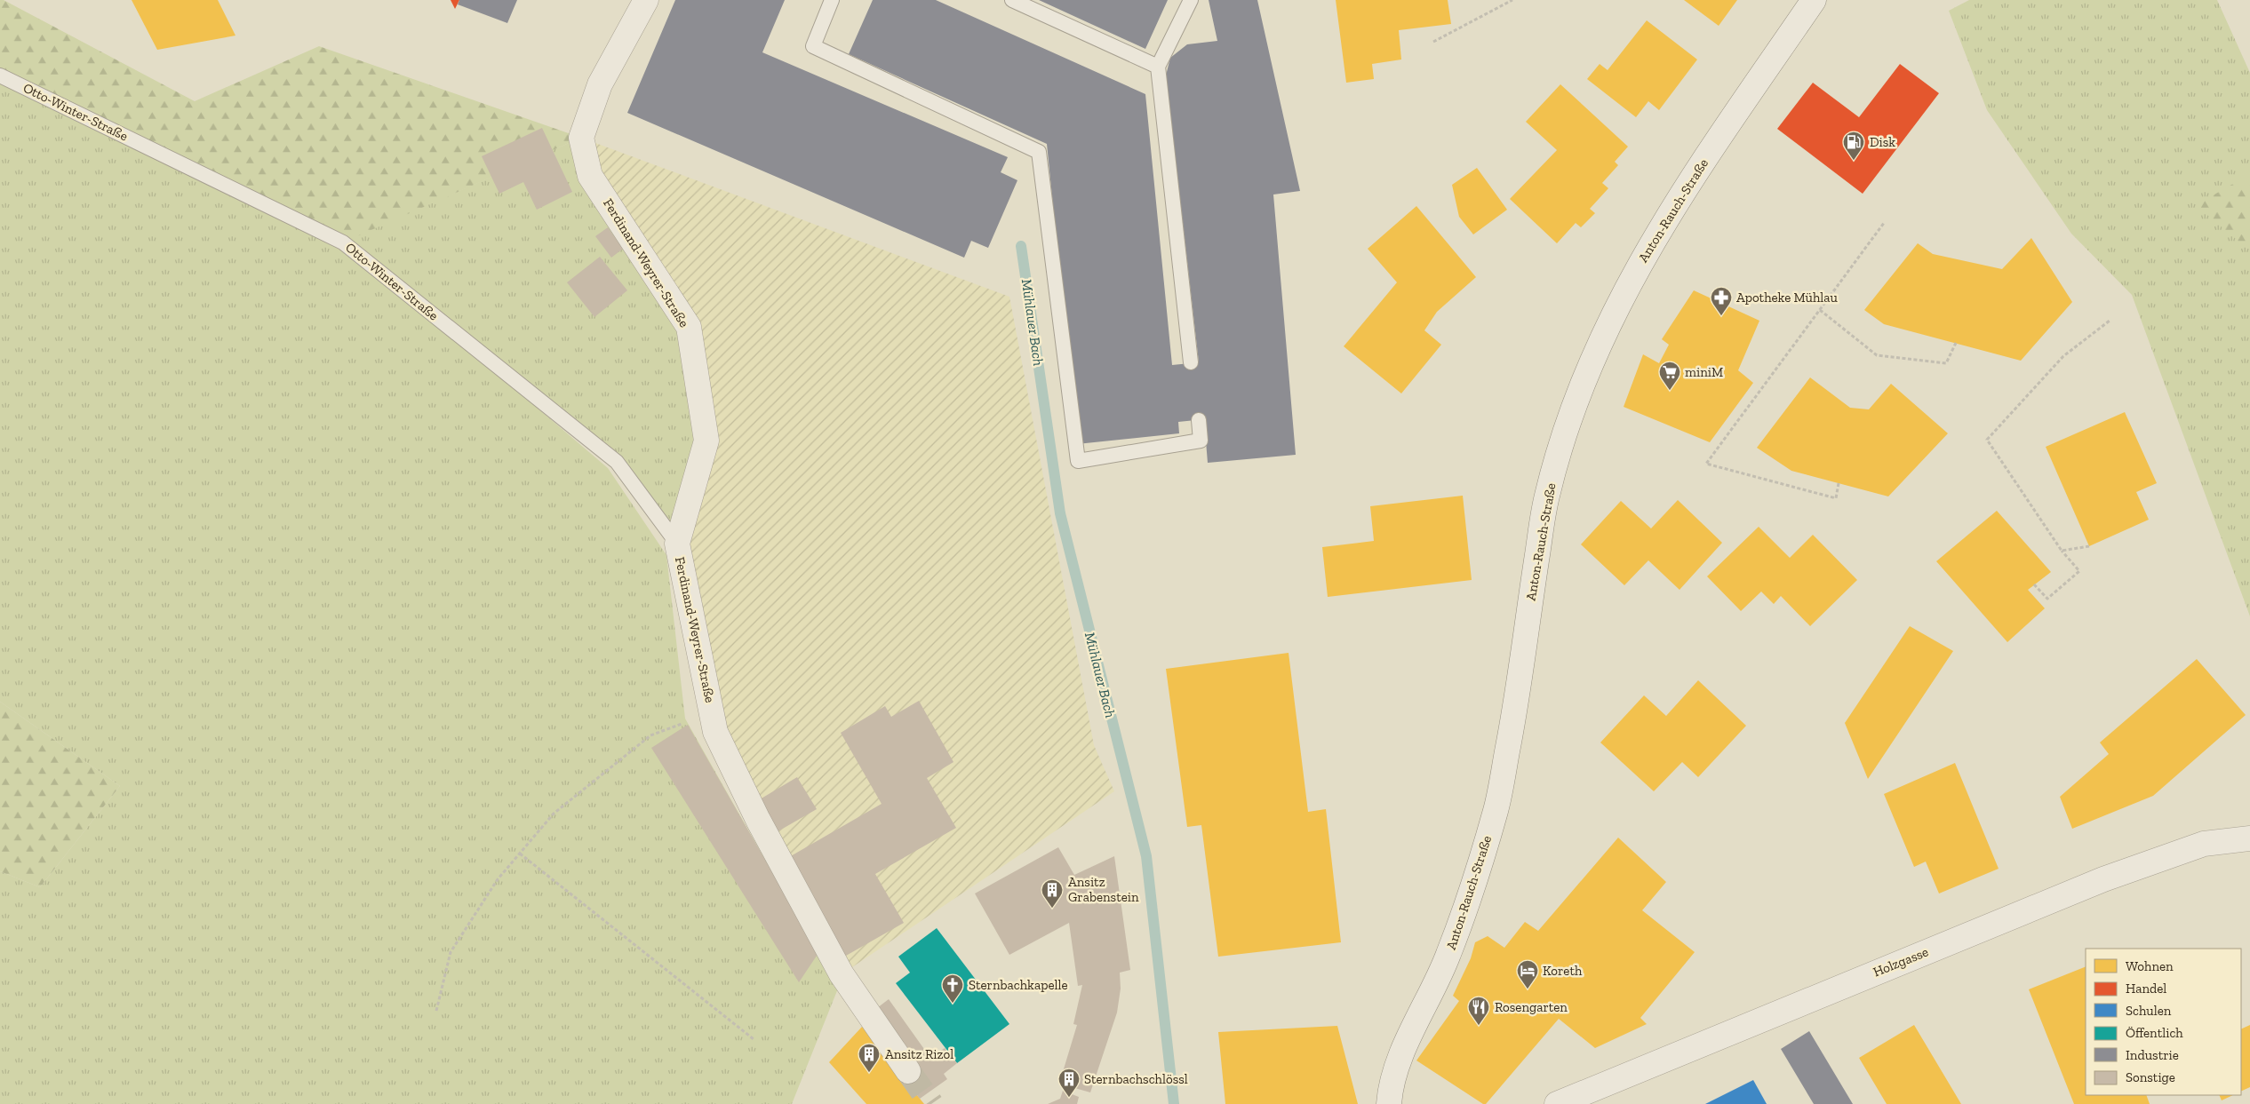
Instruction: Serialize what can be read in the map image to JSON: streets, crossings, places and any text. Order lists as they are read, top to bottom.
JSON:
{
  "streets": {
    "street": ["Anton-Rauch-Straße", "Ferdinand-Weyrer-Straße", "Holzgasse"],
    "lane": ["Otto-Winter-Straße"]
  },
  "crossings": [
    ["Otto-Winter-Straße", "Ferdinand-Weyrer-Straße"]
  ],
  "water": ["Mühlauer Bach"],
  "places": {
    "fuel station": ["Disk"],
    "pharmacy": ["Apotheke Mühlau"],
    "supermarket": ["miniM"],
    "building": ["Ansitz Grabenstein", "Ansitz Rizol", "Sternbachschlössl"],
    "hotel": ["Koreth"],
    "church": ["Sternbachkapelle"],
    "restaurant": ["Rosengarten"]
  },
  "legend": [
    "Wohnen",
    "Handel",
    "Schulen",
    "Öffentlich",
    "Industrie",
    "Sonstige"
  ]
}
